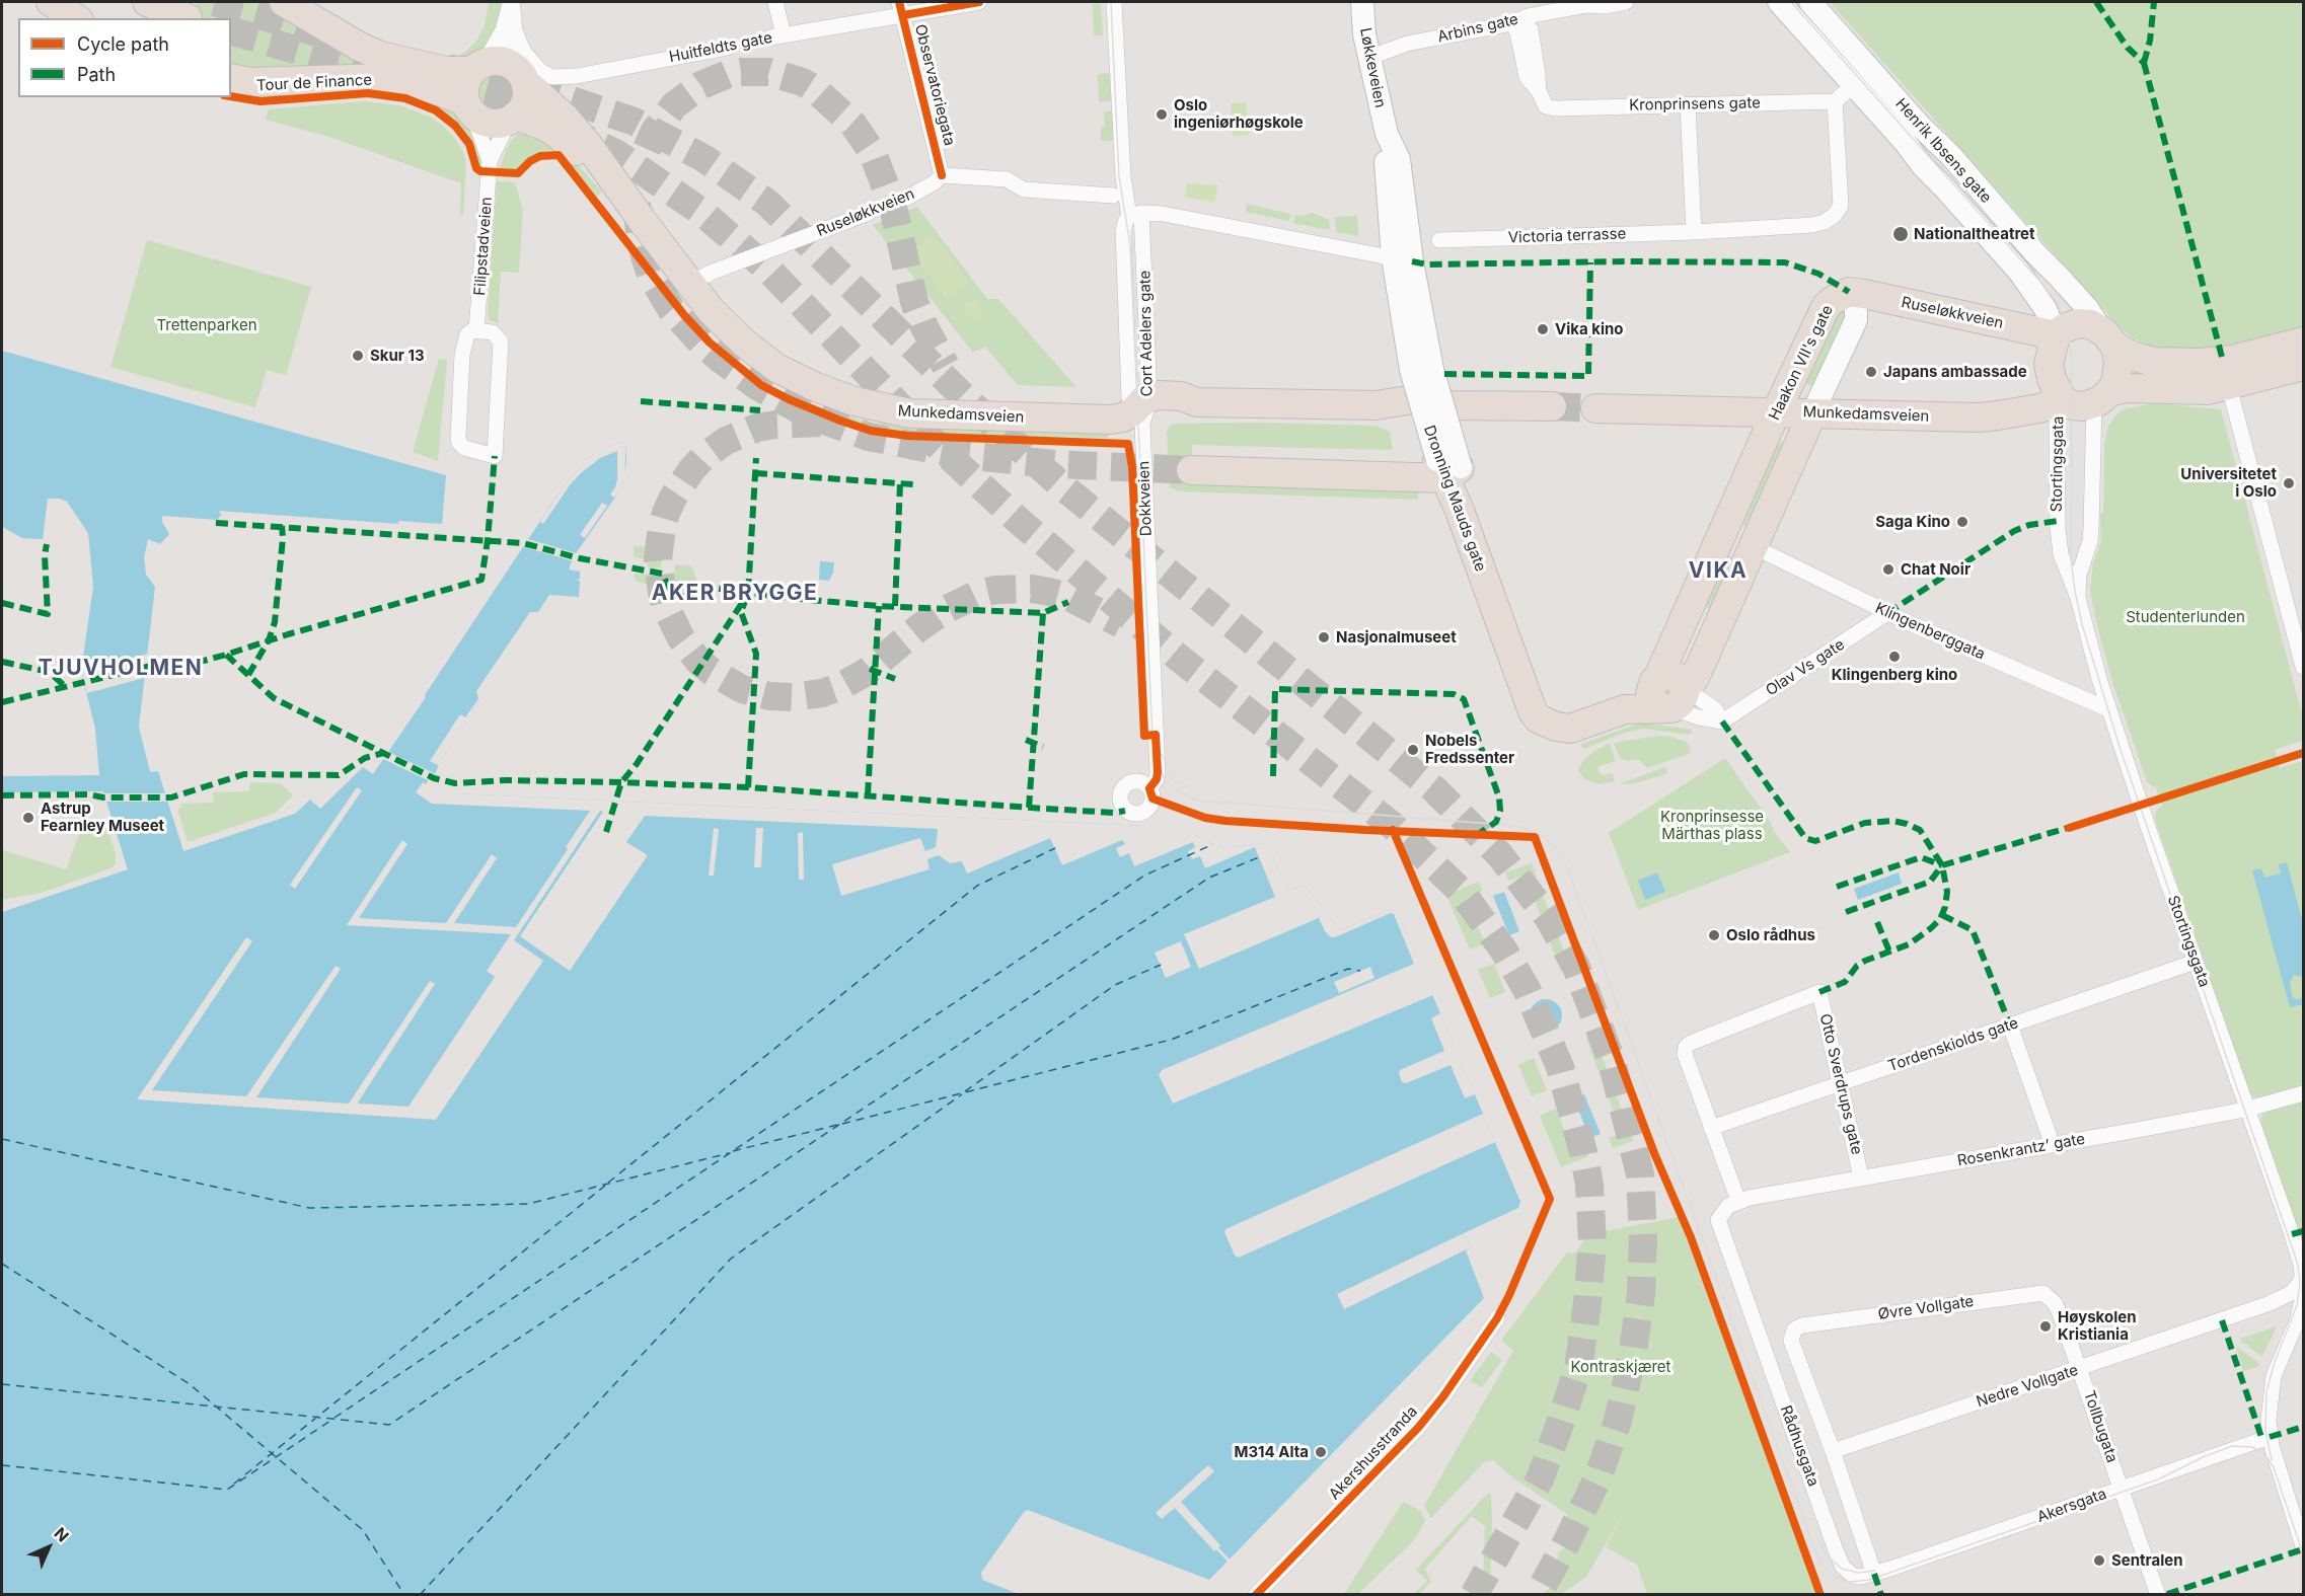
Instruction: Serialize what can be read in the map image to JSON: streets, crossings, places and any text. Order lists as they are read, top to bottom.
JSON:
{
  "streets": {
    "highway": [
      "Ruseløkkveien",
      "Haakon VII's gate",
      "Munkedamsveien",
      "Dronning Mauds gate"
    ],
    "main road": ["Løkkeveien", "Henrik Ibsens gate"],
    "street": [
      "Arbins gate",
      "Huitfeldts gate",
      "Observatoriegata",
      "Kronprinsens gate",
      "Victoria terrasse",
      "Filipstadveien",
      "Cort Adelers gate",
      "Stortingsgata",
      "Dokkveien",
      "Klingenberggata",
      "Olav Vs gate",
      "Tordenskiolds gate",
      "Otto Sverdrups gate",
      "Rosenkrantz’ gate",
      "Øvre Vollgate",
      "Nedre Vollgate",
      "Tollbugata",
      "Rådhusgata",
      "Akershusstranda",
      "Akersgata"
    ],
    "cycle path": ["Tour de Finance"]
  },
  "crossings": [
    ["Arbins gate", "Løkkeveien"],
    ["Arbins gate", "Kronprinsens gate"],
    ["Huitfeldts gate", "Observatoriegata"],
    ["Løkkeveien", "Dronning Mauds gate"],
    ["Observatoriegata", "Ruseløkkveien"],
    ["Kronprinsens gate", "Victoria terrasse"],
    ["Henrik Ibsens gate", "Ruseløkkveien"],
    ["Henrik Ibsens gate", "Munkedamsveien"],
    ["Henrik Ibsens gate", "Stortingsgata"],
    ["Ruseløkkveien", "Haakon VII's gate"],
    ["Ruseløkkveien", "Munkedamsveien"],
    ["Ruseløkkveien", "Stortingsgata"],
    ["Filipstadveien", "Munkedamsveien"],
    ["Cort Adelers gate", "Munkedamsveien"],
    ["Cort Adelers gate", "Dokkveien"],
    ["Haakon VII's gate", "Munkedamsveien"],
    ["Haakon VII's gate", "Dronning Mauds gate"],
    ["Haakon VII's gate", "Klingenberggata"],
    ["Munkedamsveien", "Stortingsgata"],
    ["Munkedamsveien", "Dokkveien"],
    ["Stortingsgata", "Klingenberggata"],
    ["Stortingsgata", "Tordenskiolds gate"],
    ["Stortingsgata", "Rosenkrantz’ gate"],
    ["Stortingsgata", "Nedre Vollgate"],
    ["Klingenberggata", "Olav Vs gate"],
    ["Tordenskiolds gate", "Otto Sverdrups gate"],
    ["Otto Sverdrups gate", "Rosenkrantz’ gate"],
    ["Rosenkrantz’ gate", "Rådhusgata"],
    ["Øvre Vollgate", "Tollbugata"],
    ["Øvre Vollgate", "Rådhusgata"],
    ["Nedre Vollgate", "Tollbugata"],
    ["Nedre Vollgate", "Rådhusgata"],
    ["Tollbugata", "Akersgata"],
    ["Rådhusgata", "Akersgata"]
  ],
  "districts": ["VIKA", "AKER BRYGGE", "TJUVHOLMEN"],
  "parks": [
    "Trettenparken",
    "Studenterlunden",
    "Kronprinsesse Märthas plass",
    "Kontraskjæret"
  ],
  "places": [
    "Oslo ingeniørhøgskole",
    "Nationaltheatret",
    "Vika kino",
    "Skur 13",
    "Japans ambassade",
    "Universitetet i Oslo",
    "Saga Kino",
    "Chat Noir",
    "Nasjonalmuseet",
    "Klingenberg kino",
    "Nobels Fredssenter",
    "Astrup Fearnley Museet",
    "Oslo rådhus",
    "Høyskolen Kristiania",
    "M314 Alta",
    "Sentralen"
  ],
  "legend": ["Cycle path", "Path"],
  "north": "top right"
}
